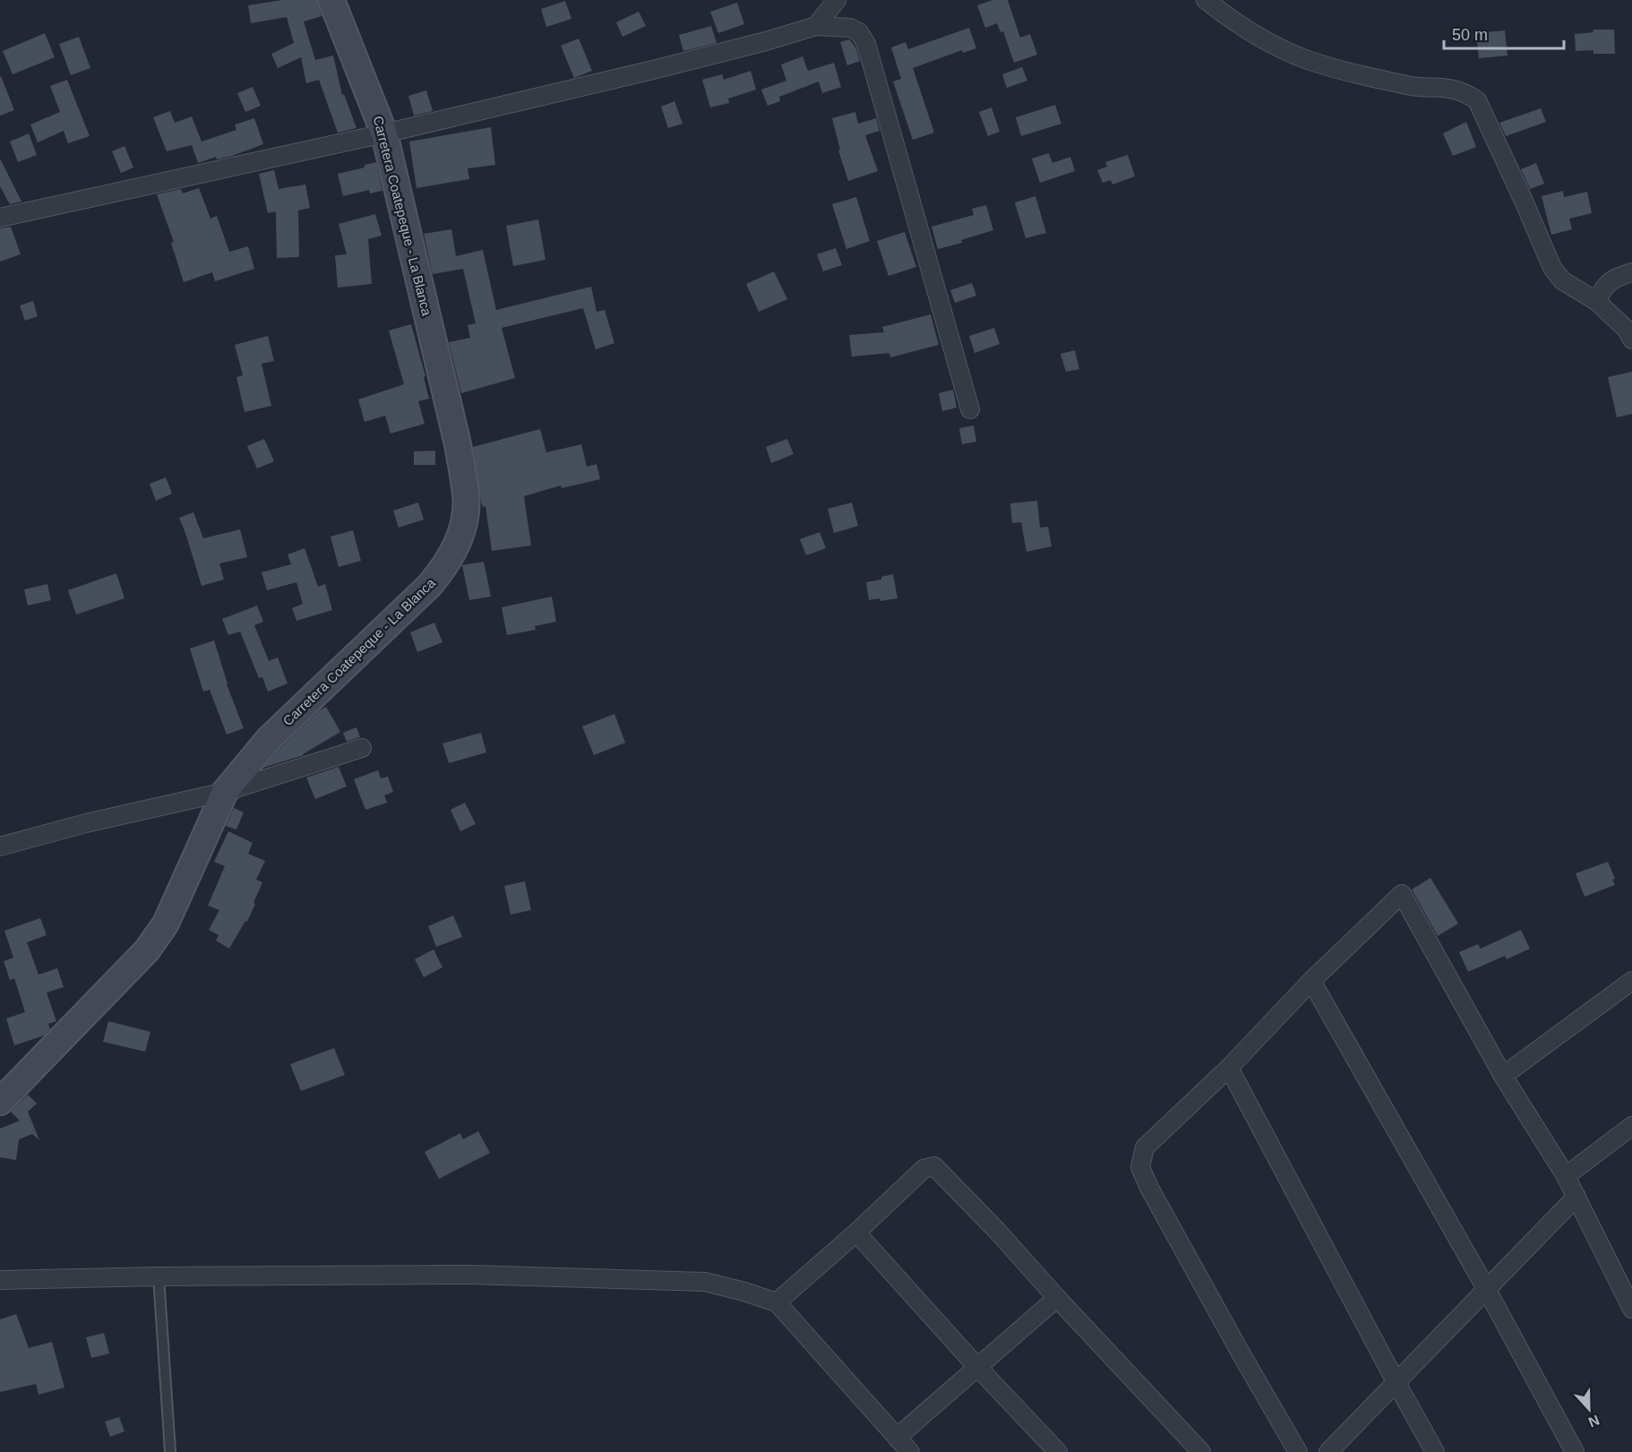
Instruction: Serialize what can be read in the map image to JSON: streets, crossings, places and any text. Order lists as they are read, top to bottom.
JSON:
{
  "streets": {
    "main road": ["Carretera Coatepeque - La Blanca"]
  },
  "scale_bar": "50 m",
  "north": "bottom"
}
